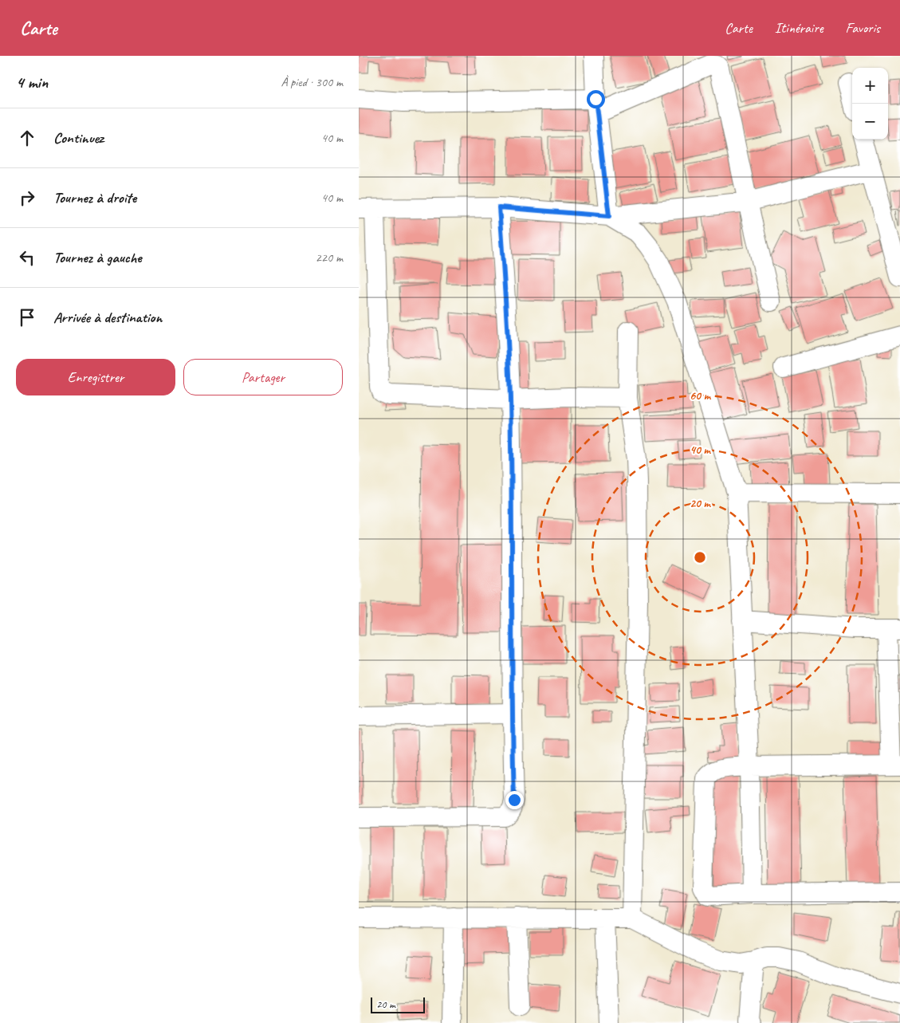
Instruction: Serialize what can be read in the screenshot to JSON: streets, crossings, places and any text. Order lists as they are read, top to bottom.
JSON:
{
  "scale_bar": "20 m",
  "page": {
    "header": "Carte",
    "nav": ["Carte", "Itinéraire", "Favoris"],
    "heading": ["4 min", "À pied · 300 m"],
    "map_buttons": ["+", "−"],
    "list": [
      ["Continuez", "40 m"],
      ["Tournez à droite", "40 m"],
      ["Tournez à gauche", "220 m"],
      "Arrivée à destination"
    ],
    "buttons": ["Enregistrer", "Partager"],
    "scale": "20 m"
  },
  "rings": ["60 m", "40 m", "20 m"]
}
